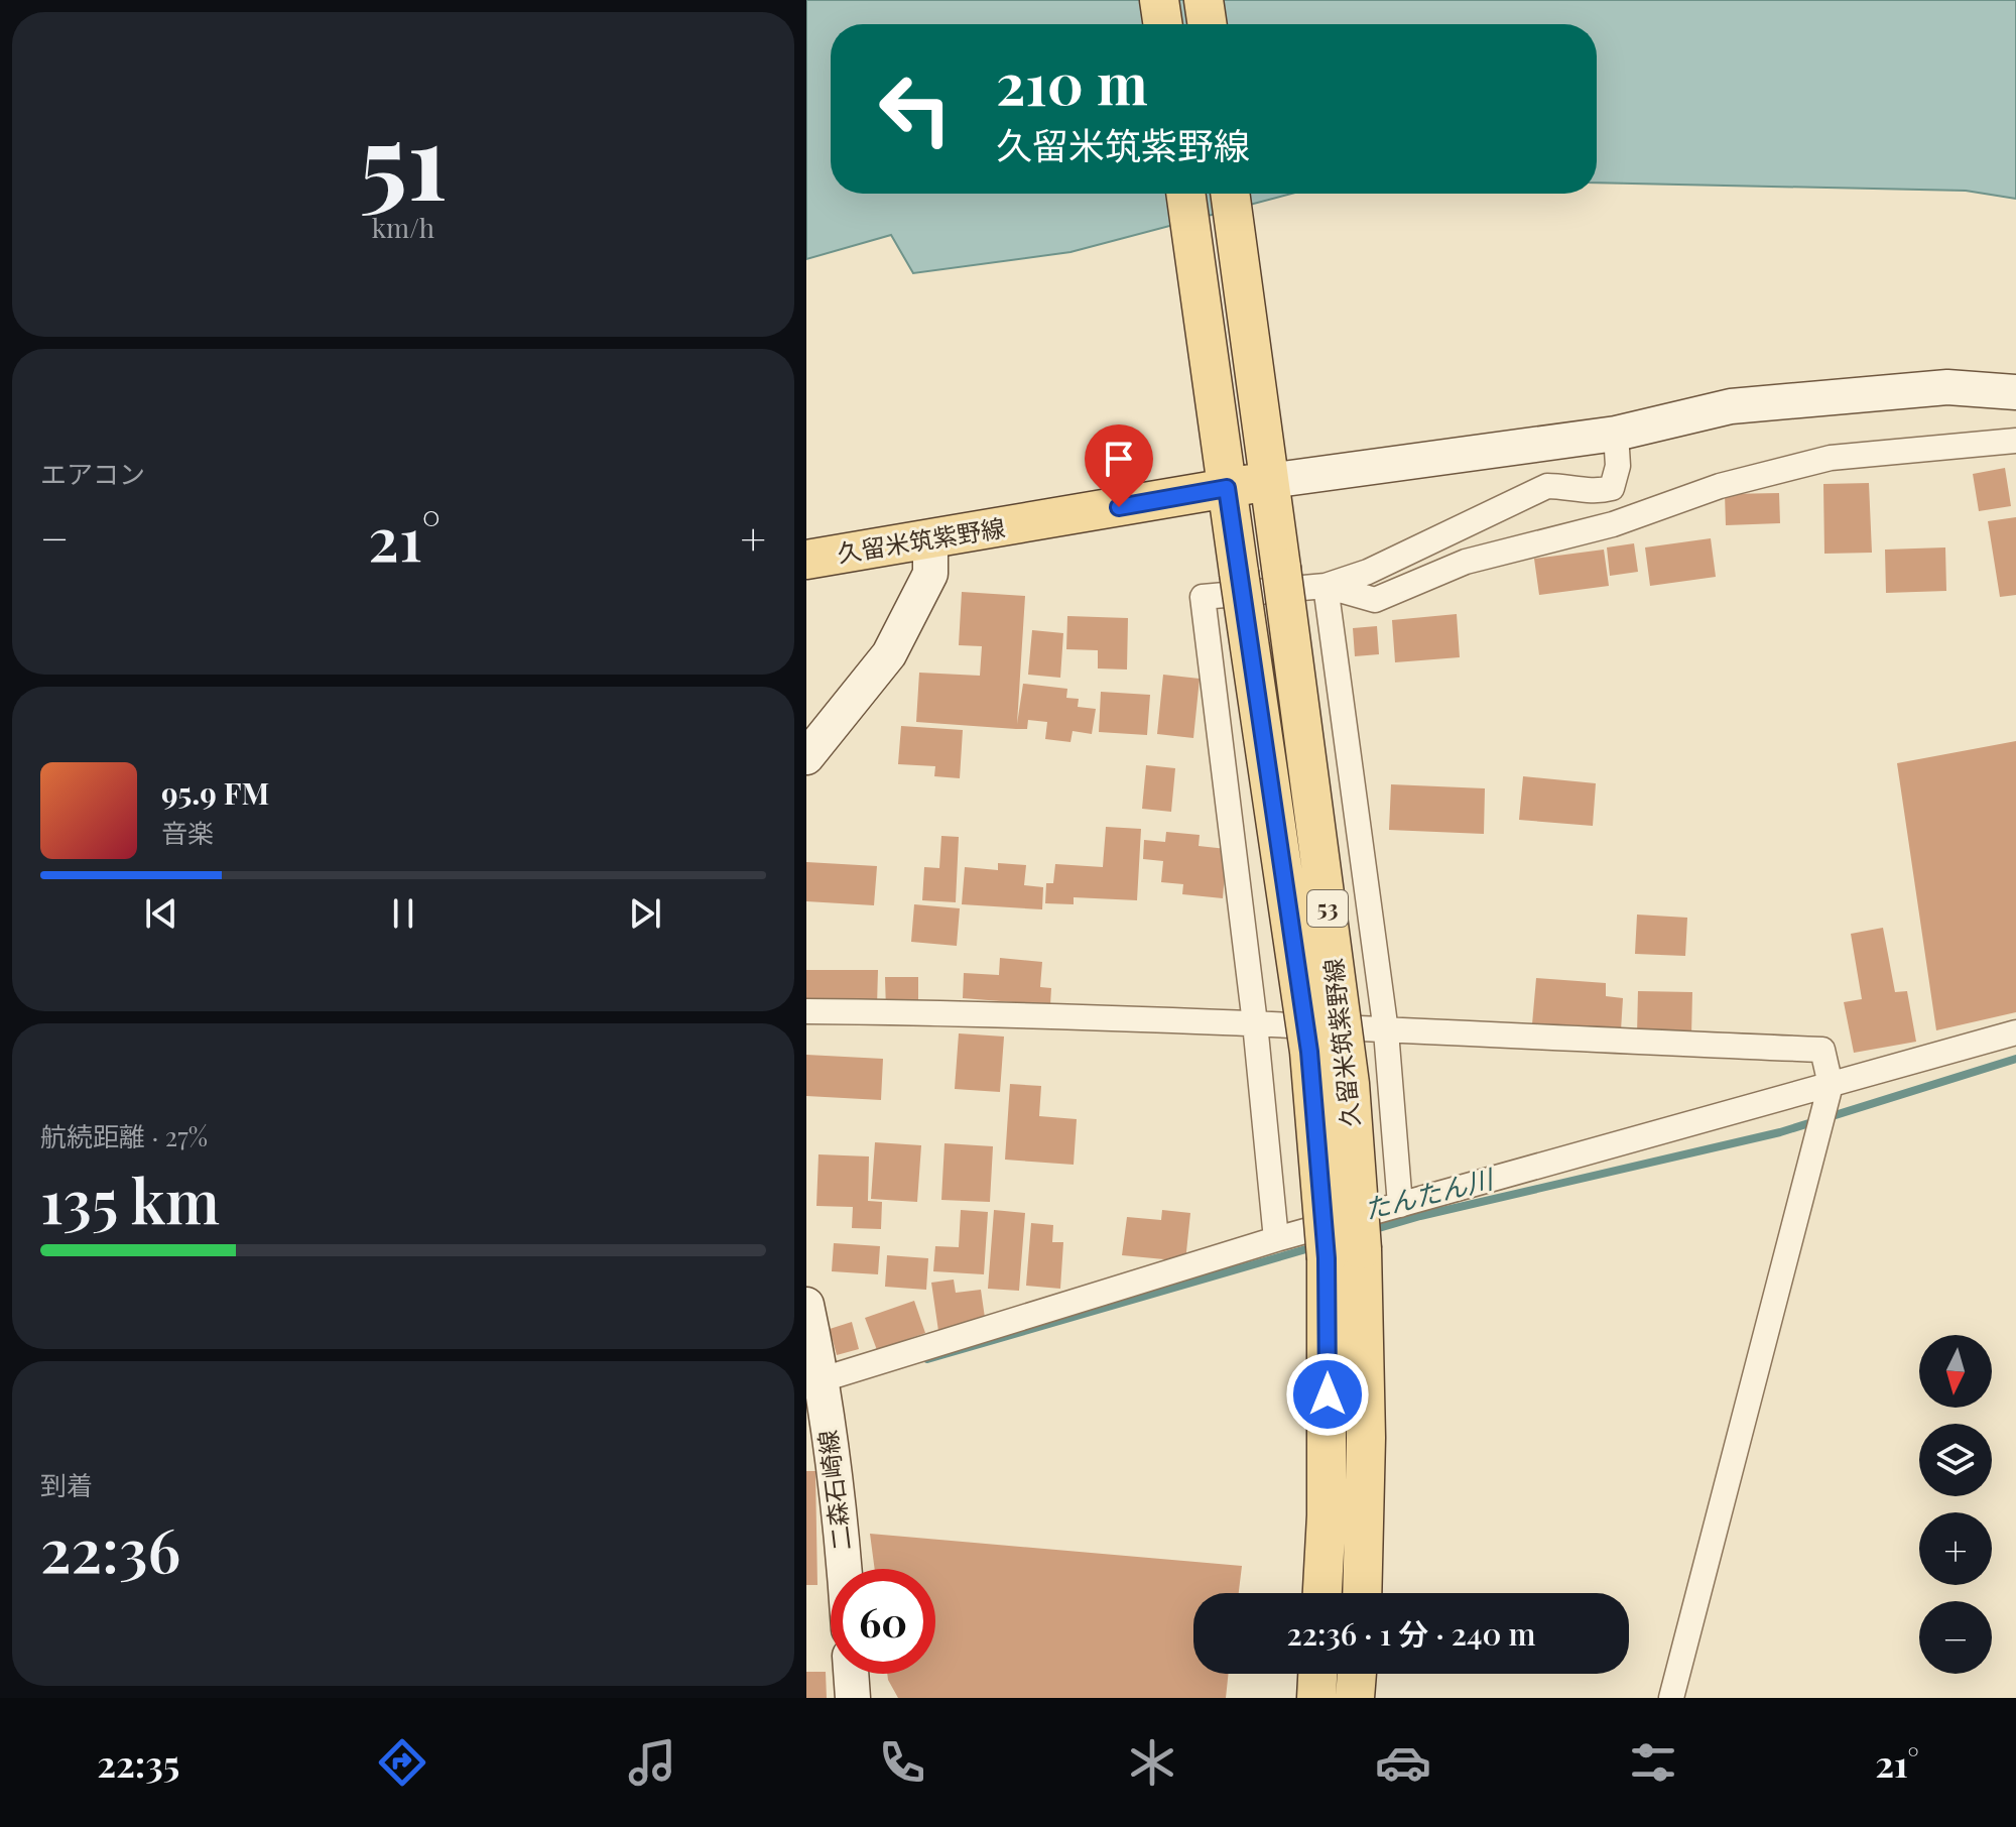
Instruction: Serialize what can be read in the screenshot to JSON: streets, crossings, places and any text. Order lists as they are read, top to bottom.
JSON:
{
  "streets": {
    "main road": ["久留米筑紫野線", "53"],
    "street": ["二森石崎線"]
  },
  "water": ["たんたん川"],
  "north": "bottom",
  "page": {
    "tile": [
      ["51", "km/h"],
      "エアコン",
      ["航続距離 · 27%", "135 km"],
      ["到着", "22:36"]
    ],
    "turn": ["210 m", "久留米筑紫野線"],
    "heat": ["−", "21°", "+"],
    "song": ["95.9 FM", "音楽"],
    "map_buttons": ["+", "−"],
    "limit": "60",
    "trip": "22:36 · 1 分 · 240 m",
    "tabs": ["22:35", "21°"]
  }
}
